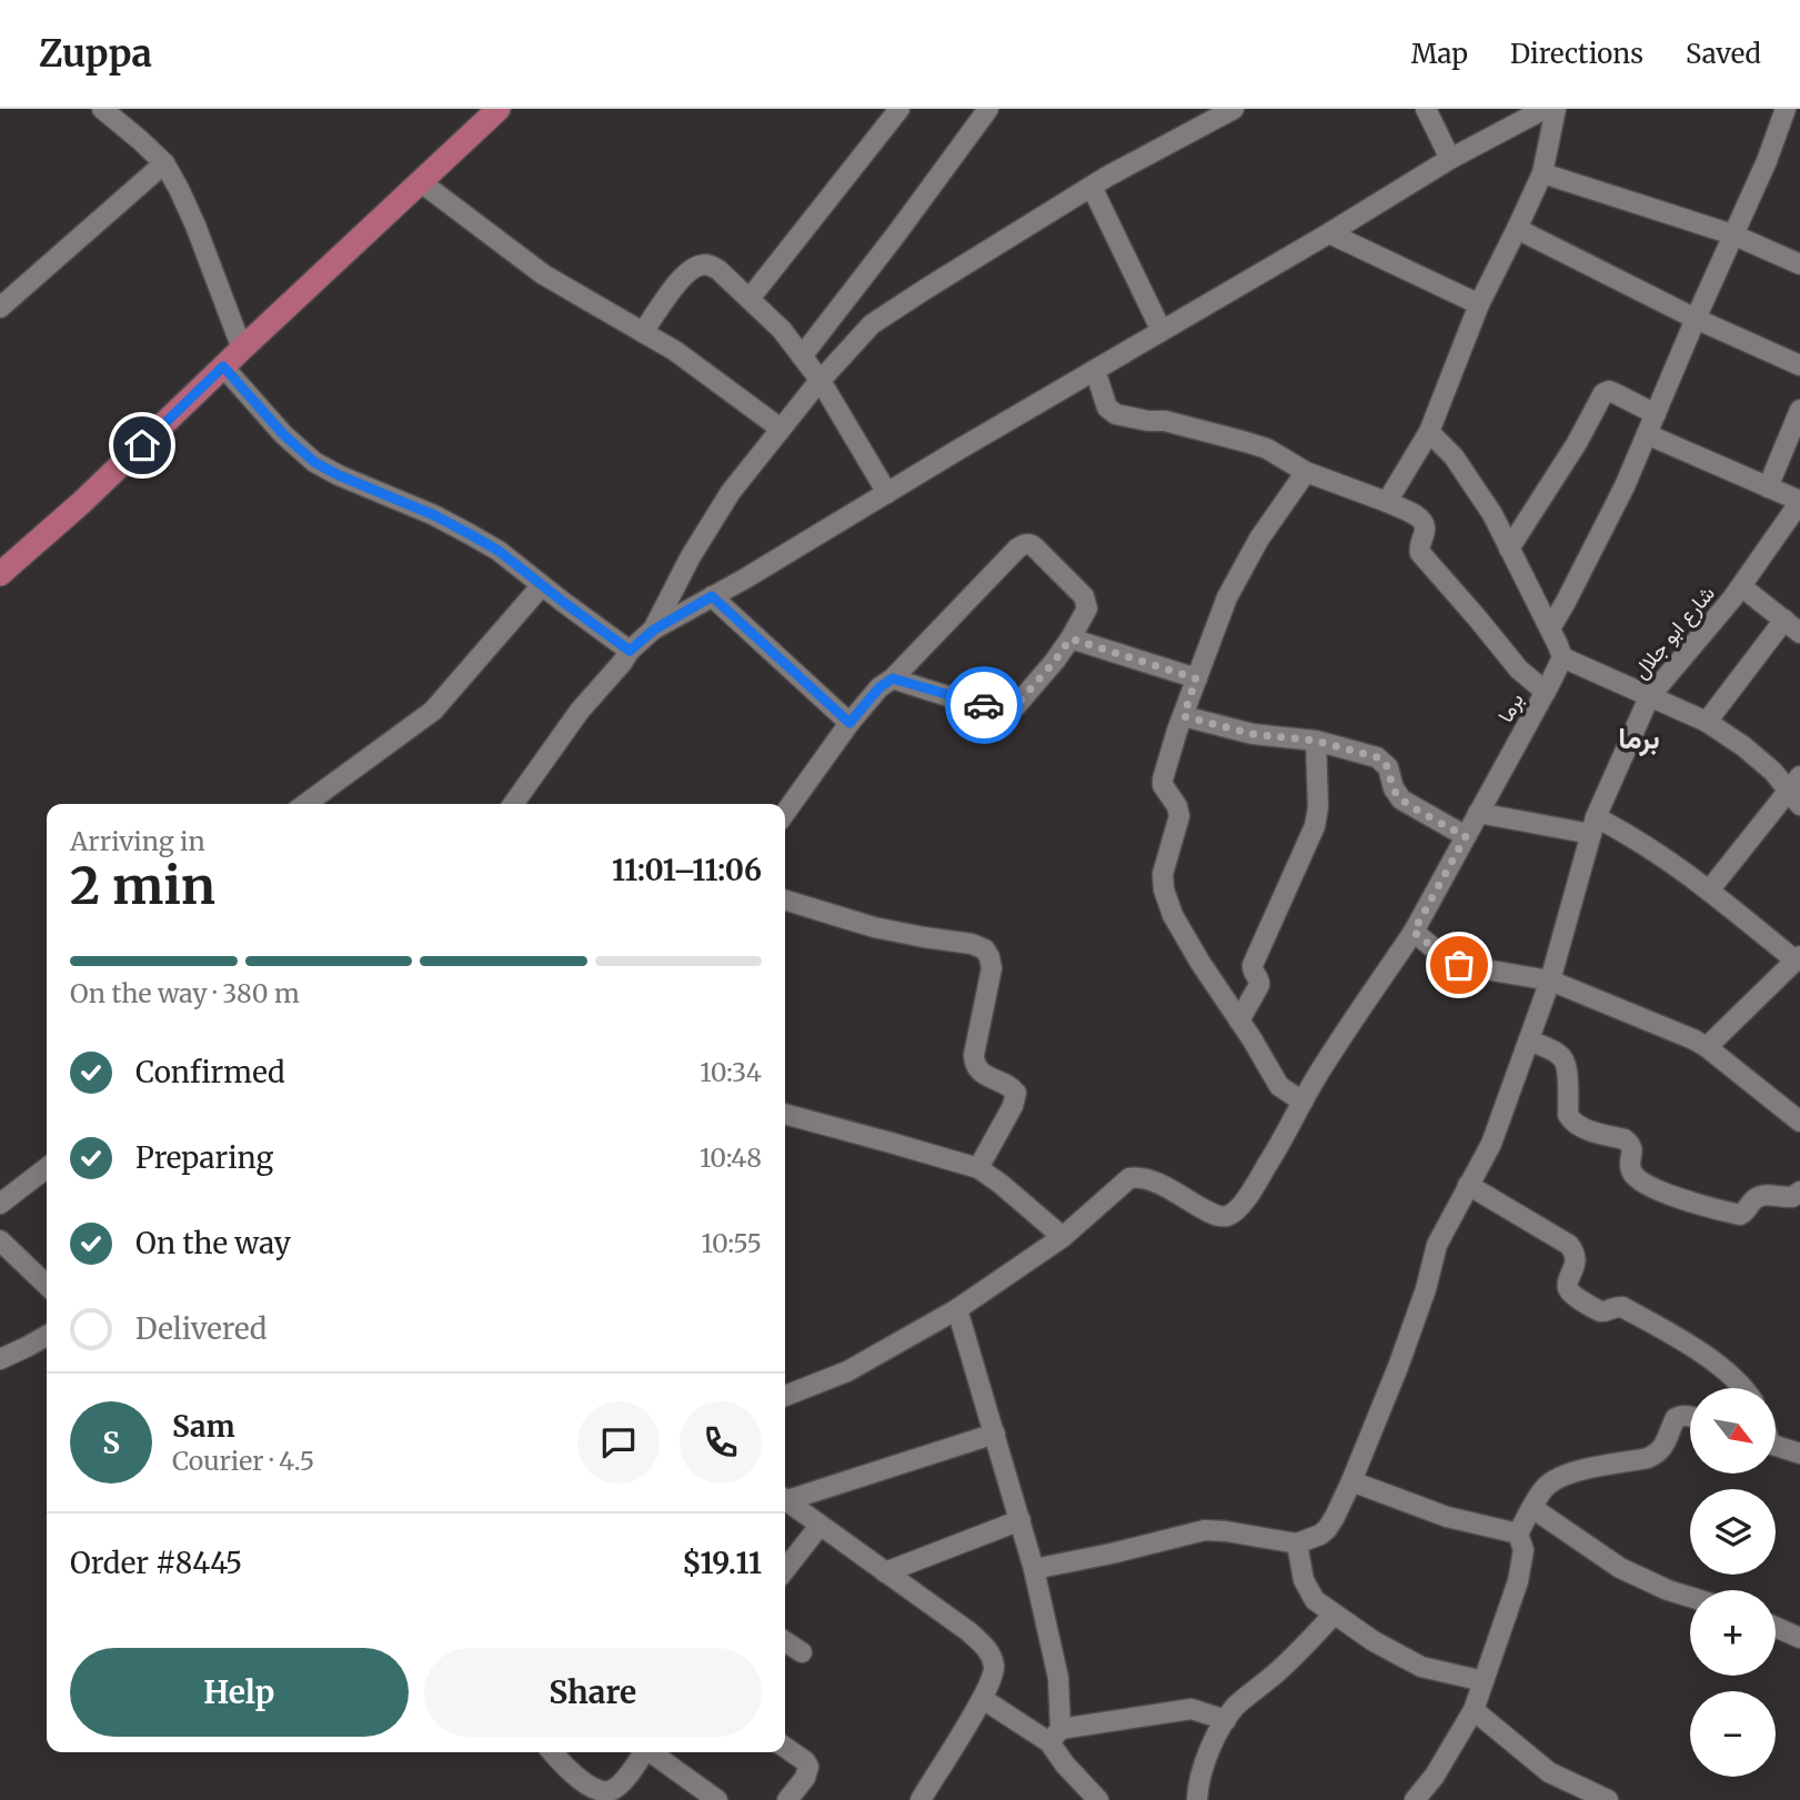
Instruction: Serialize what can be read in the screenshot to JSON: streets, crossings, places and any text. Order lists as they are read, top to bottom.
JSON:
{
  "streets": {
    "street": ["شارع ابو جلال", "برما"]
  },
  "districts": ["برما"],
  "north": "bottom right",
  "page": {
    "header": "Zuppa",
    "nav": ["Map", "Directions", "Saved"],
    "heading": ["2 min", "Arriving in", "11:01–11:06"],
    "panel": [
      "Sam",
      "Courier · 4.5",
      "Order #8445",
      "$19.11"
    ],
    "bar": "On the way · 380 m",
    "list": [
      ["Confirmed", "10:34"],
      ["Preparing", "10:48"],
      ["On the way", "10:55"],
      "Delivered"
    ],
    "map_buttons": ["+", "−"],
    "round": "S",
    "buttons": ["Help", "Share"]
  }
}
